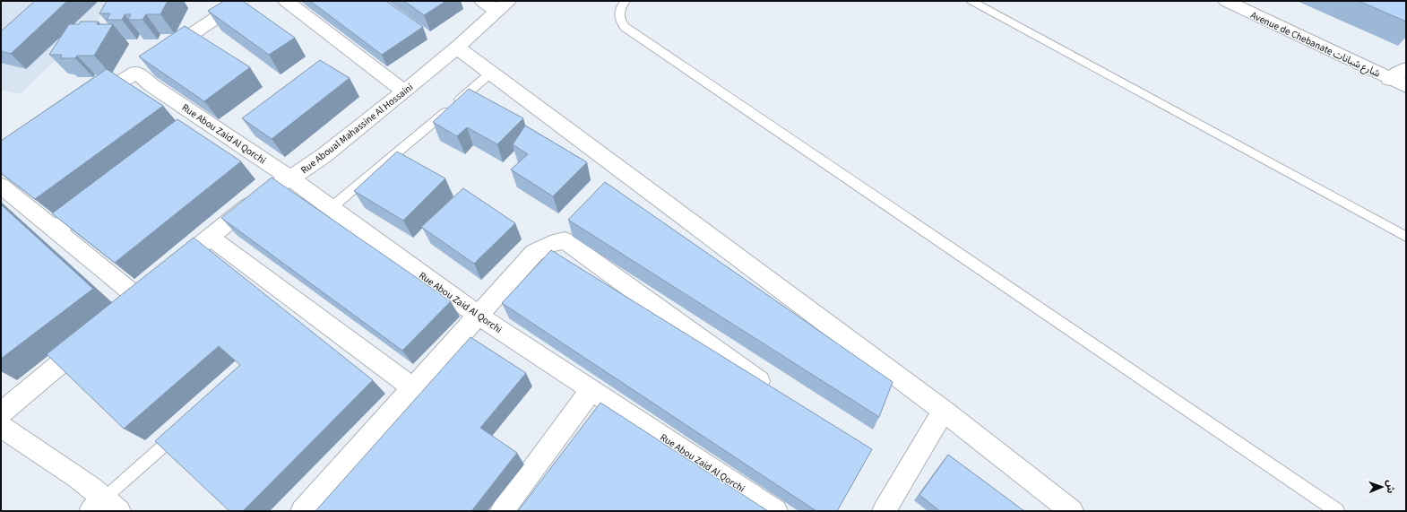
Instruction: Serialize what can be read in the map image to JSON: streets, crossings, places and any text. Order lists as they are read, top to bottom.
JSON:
{
  "streets": {
    "street": ["Avenue de Chebanate شارع شبانات", "Rue Aboual Mahassine Al Hossaini", "Rue Abou Zaid Al Qorchi"]
  },
  "crossings": [
    ["Rue Aboual Mahassine Al Hossaini", "Rue Abou Zaid Al Qorchi"]
  ],
  "north": "right"
}
